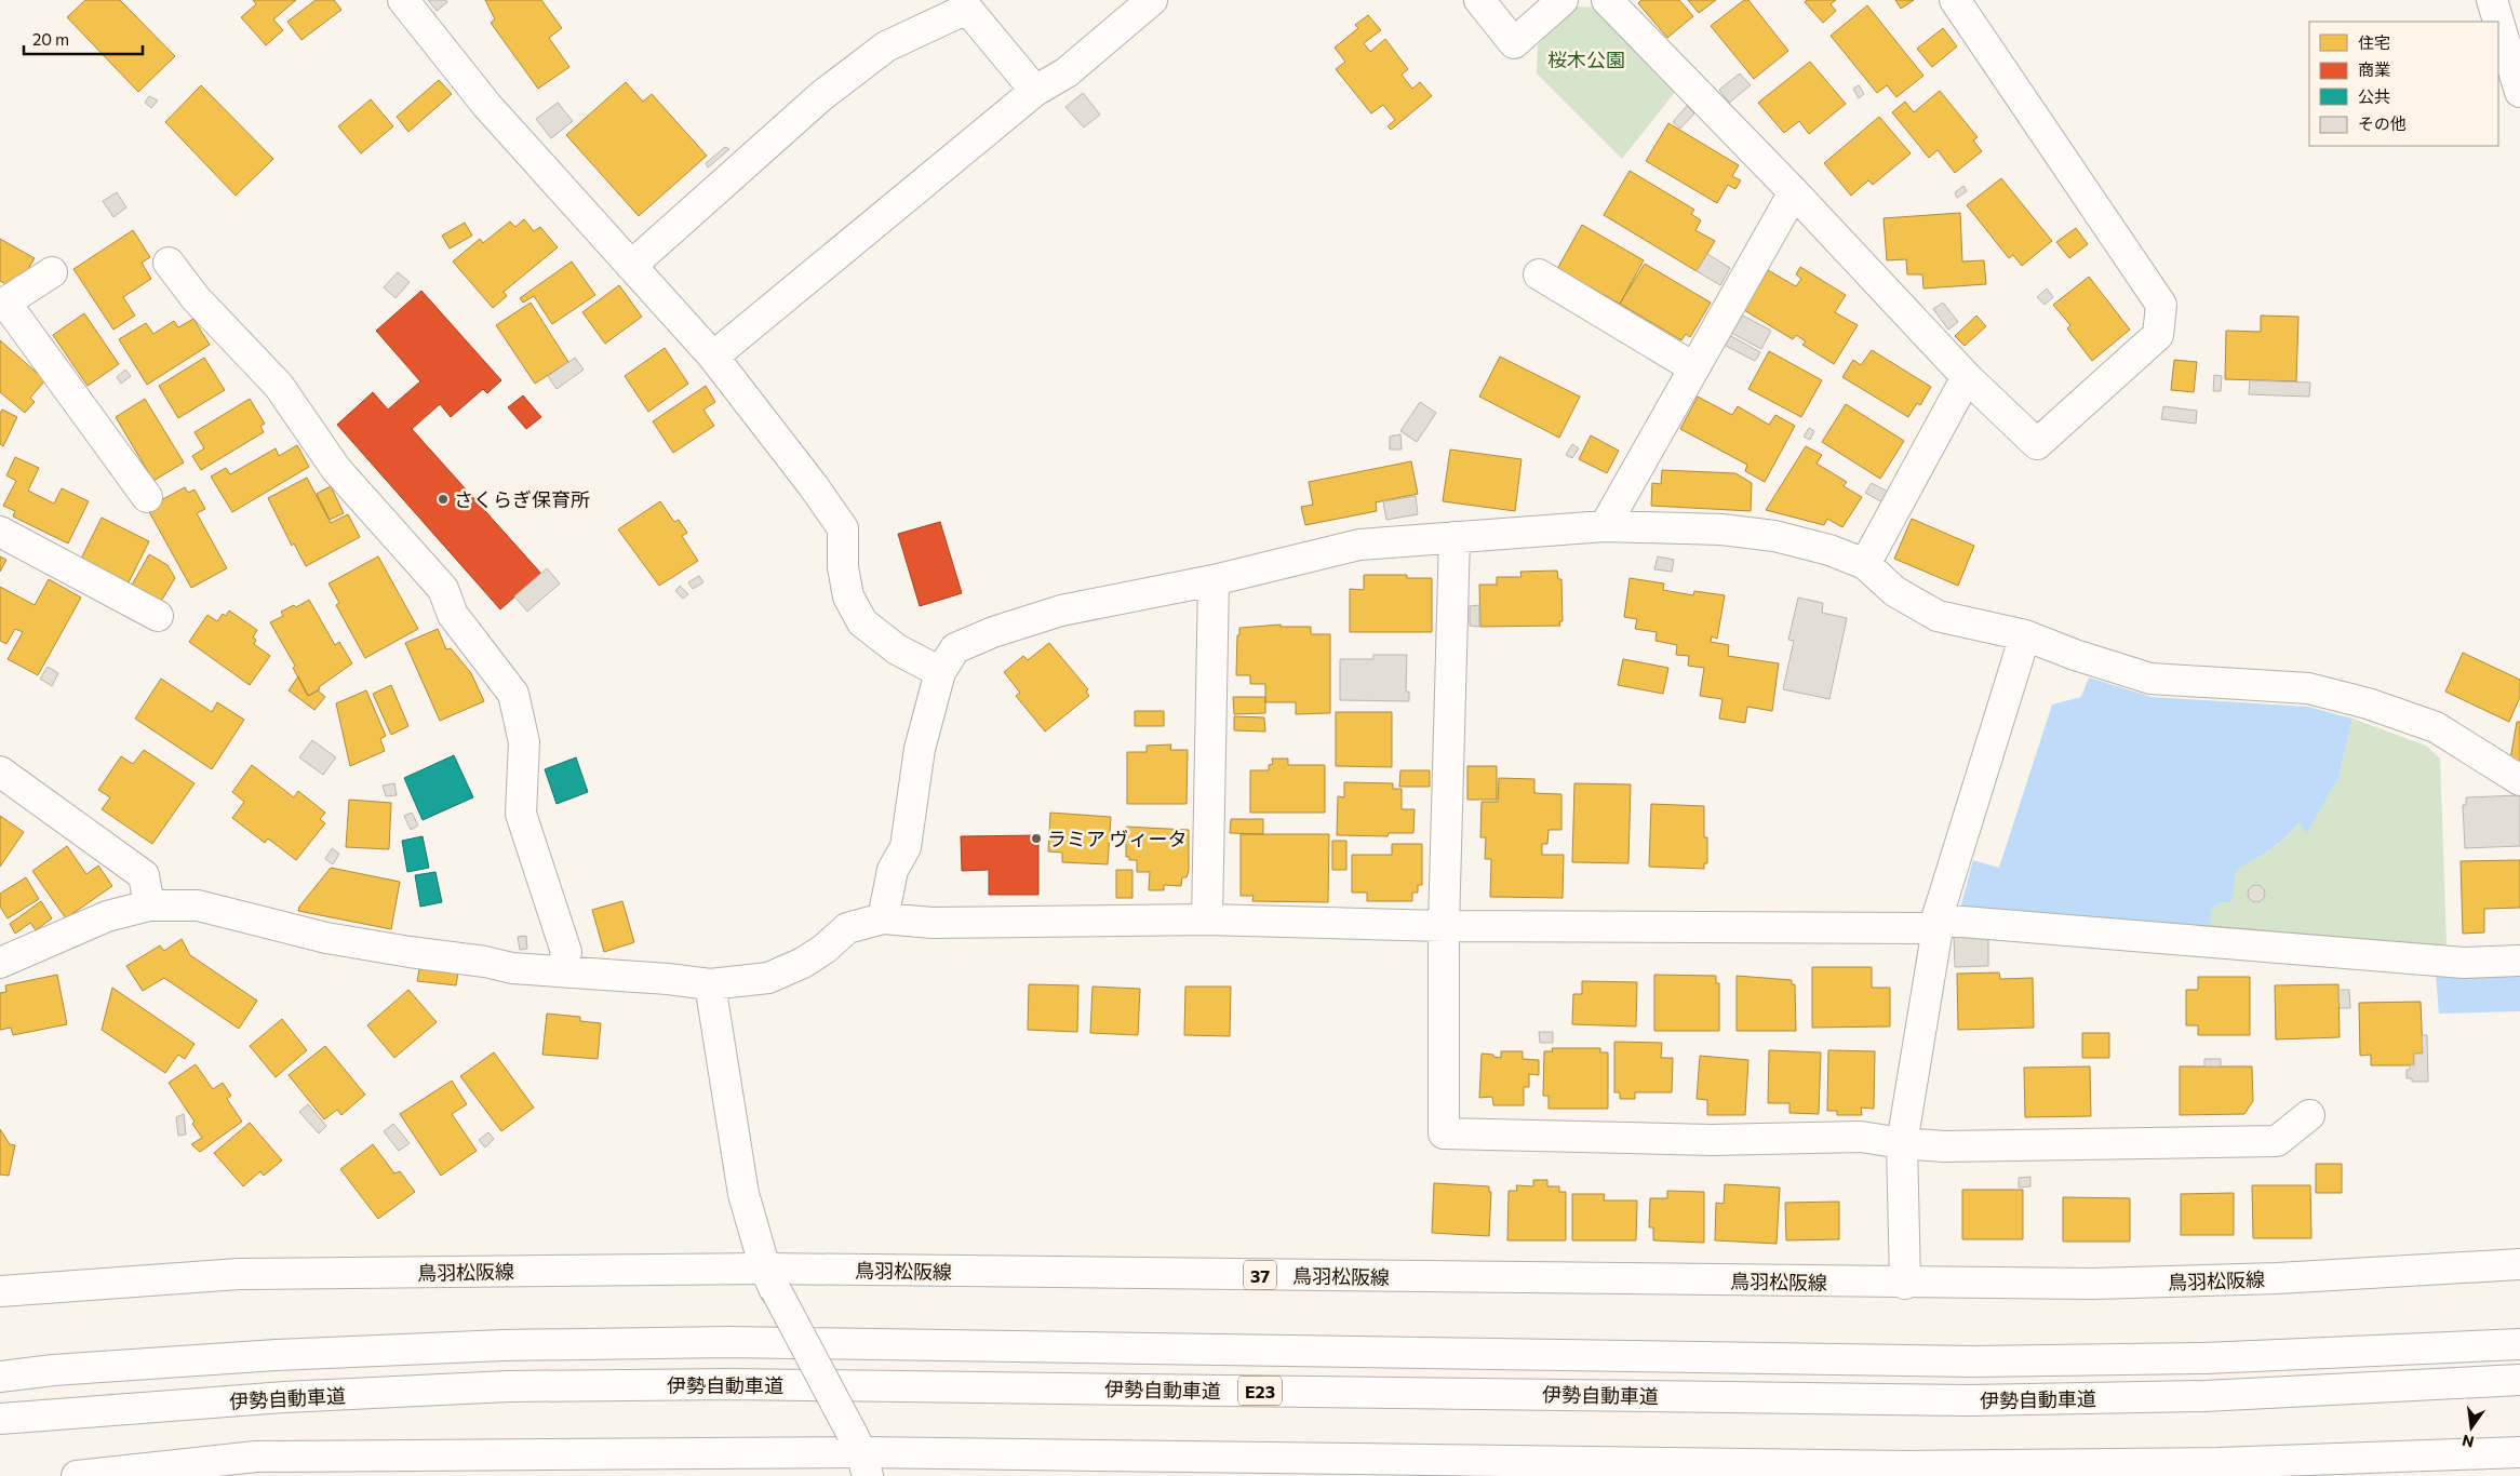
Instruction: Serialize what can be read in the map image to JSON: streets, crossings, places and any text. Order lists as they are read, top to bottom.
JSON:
{
  "streets": {
    "main road": [
      "鳥羽松阪線",
      "37",
      "伊勢自動車道",
      "E23"
    ]
  },
  "parks": ["桜木公園"],
  "places": ["さくらぎ保育所", "ラミア ヴィータ"],
  "legend": [
    "住宅",
    "商業",
    "公共",
    "その他"
  ],
  "scale_bar": "20 m",
  "north": "bottom"
}
